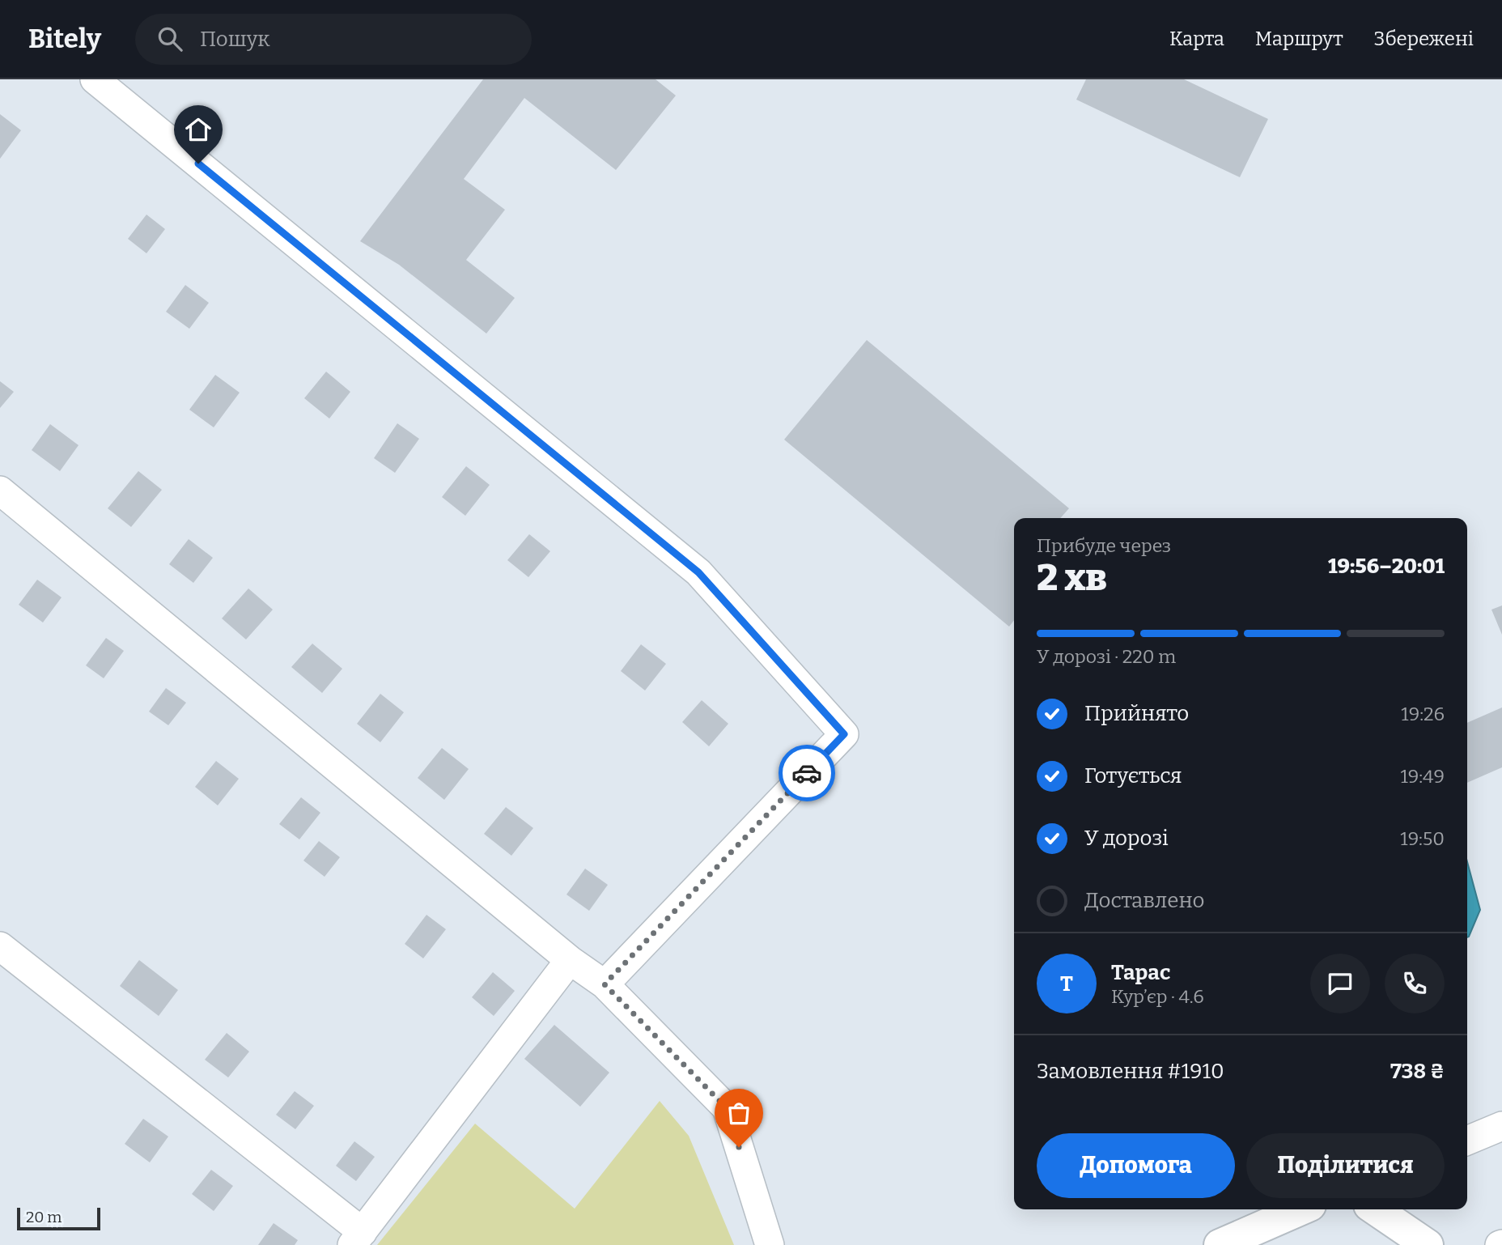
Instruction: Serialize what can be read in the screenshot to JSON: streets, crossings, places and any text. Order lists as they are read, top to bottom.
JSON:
{
  "scale_bar": "20 m",
  "page": {
    "header": "Bitely",
    "search": "Пошук",
    "nav": ["Карта", "Маршрут", "Збережені"],
    "heading": ["2 хв", "Прибуде через", "19:56–20:01"],
    "panel": [
      "Тарас",
      "Кур’єр · 4.6",
      "Замовлення #1910",
      "738 ₴"
    ],
    "bar": "У дорозі · 220 m",
    "list": [
      ["Прийнято", "19:26"],
      ["Готується", "19:49"],
      ["У дорозі", "19:50"],
      "Доставлено"
    ],
    "round": "Т",
    "buttons": ["Допомога", "Поділитися"],
    "scale": "20 m"
  }
}
